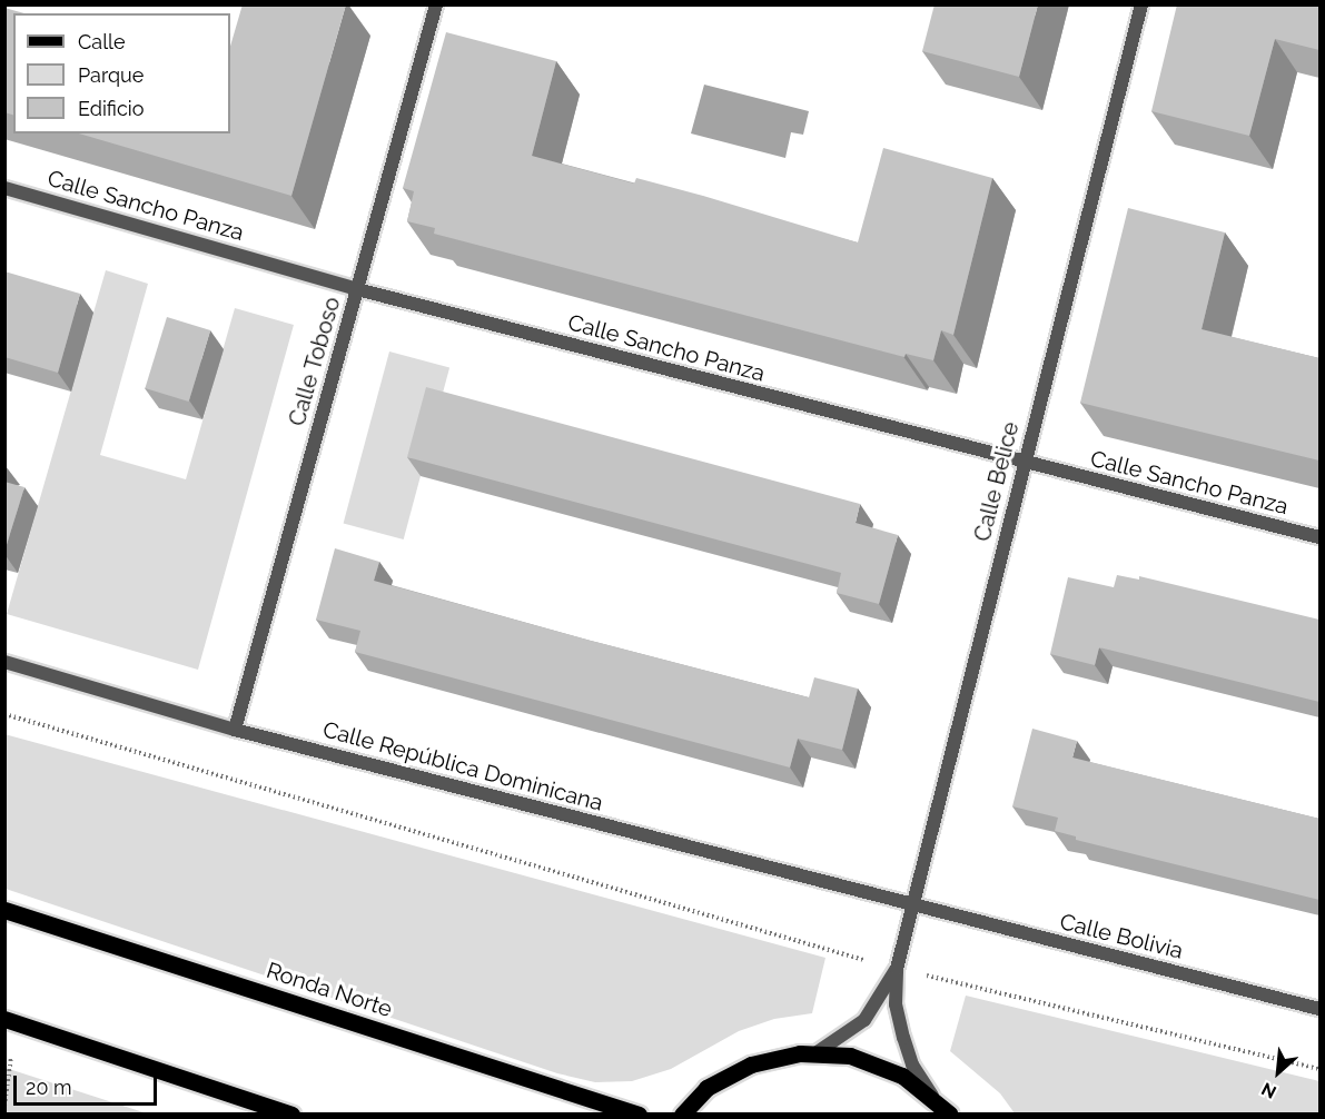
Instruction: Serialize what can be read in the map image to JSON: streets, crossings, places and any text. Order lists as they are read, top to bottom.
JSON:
{
  "streets": {
    "main road": ["Ronda Norte"],
    "street": [
      "Calle Sancho Panza",
      "Calle Toboso",
      "Calle Belice",
      "Calle República Dominicana",
      "Calle Bolivia"
    ]
  },
  "crossings": [
    ["Calle Sancho Panza", "Calle Toboso"],
    ["Calle Sancho Panza", "Calle Belice"],
    ["Calle Toboso", "Calle República Dominicana"],
    ["Calle Belice", "Calle República Dominicana"],
    ["Calle Belice", "Calle Bolivia"],
    ["Calle República Dominicana", "Calle Bolivia"]
  ],
  "legend": ["Calle", "Parque", "Edificio"],
  "scale_bar": "20 m",
  "north": "bottom left"
}
